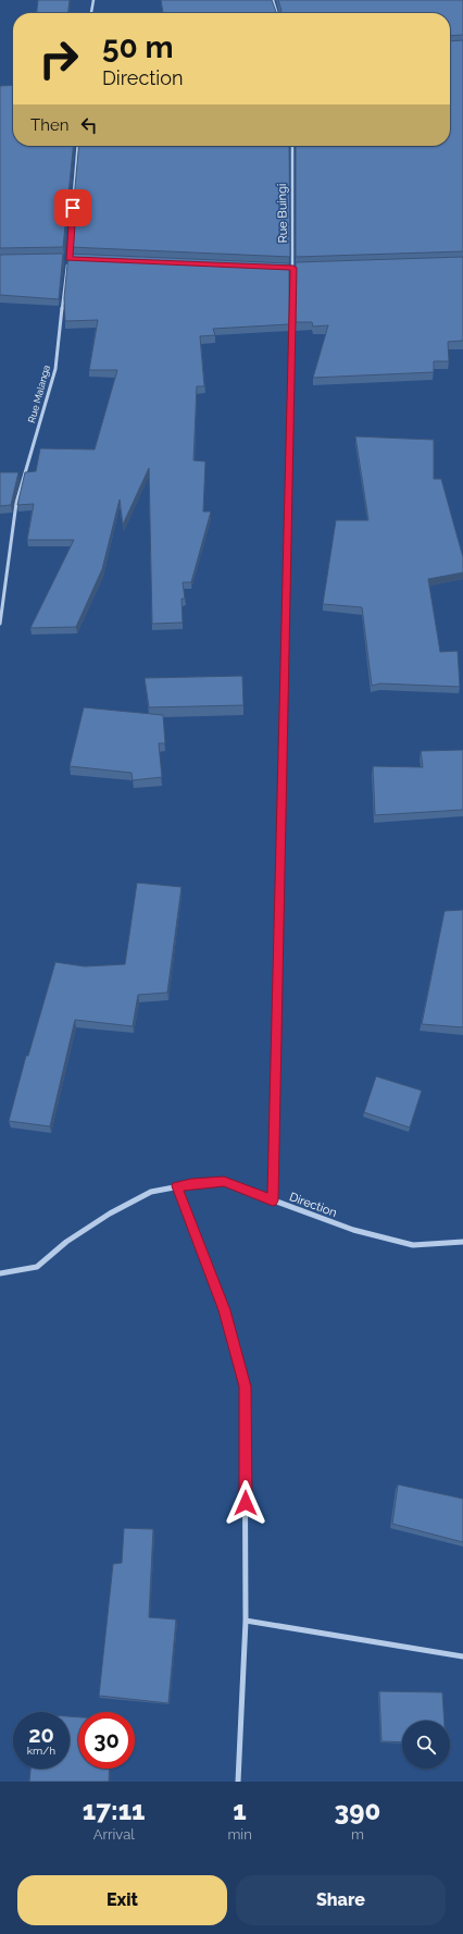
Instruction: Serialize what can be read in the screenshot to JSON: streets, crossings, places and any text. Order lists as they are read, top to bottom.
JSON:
{
  "streets": {
    "street": ["Rue Buingi", "Rue Malanga", "Direction"]
  },
  "crossings": [
    ["Rue Buingi", "Direction"]
  ],
  "page": {
    "turn": ["50 m", "Direction"],
    "then": "Then",
    "speed": "20 km/h",
    "limit": "30",
    "eta": [
      "17:11",
      "Arrival",
      "1",
      "min",
      "390",
      "m"
    ],
    "buttons": ["Exit", "Share"]
  }
}
